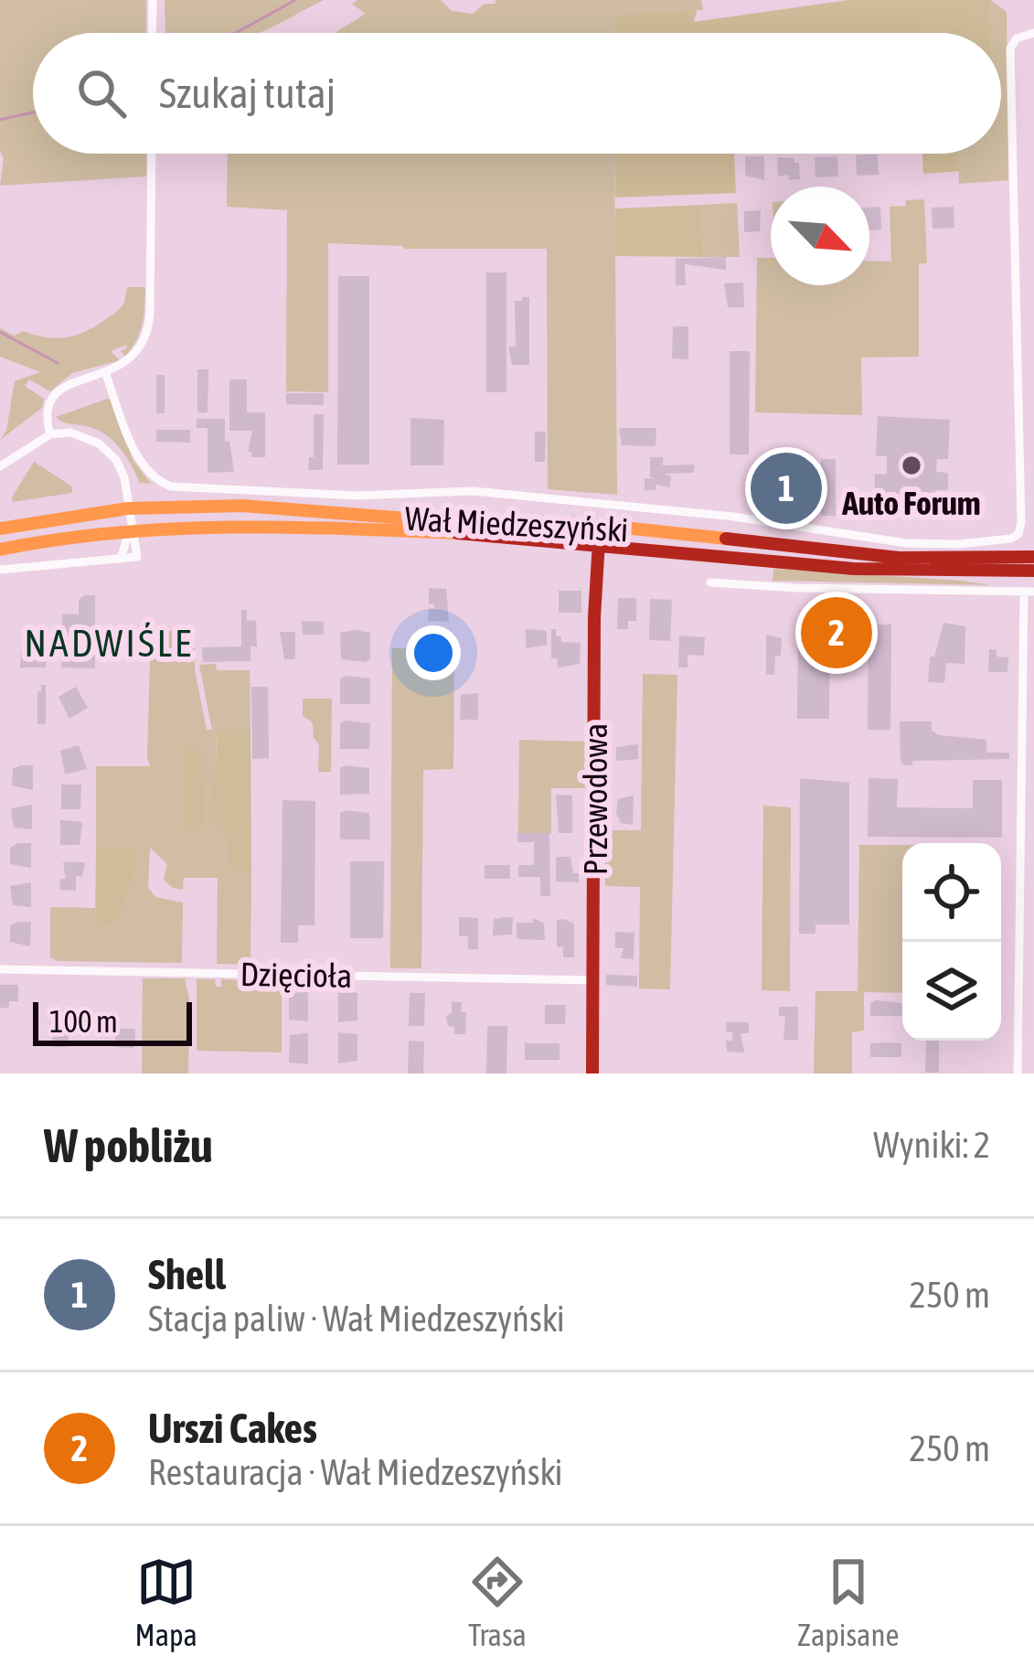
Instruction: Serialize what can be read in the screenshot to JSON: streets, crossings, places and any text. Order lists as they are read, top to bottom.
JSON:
{
  "streets": {
    "main road": ["Wał Miedzeszyński", "Przewodowa"],
    "street": ["Dzięcioła"]
  },
  "crossings": [
    ["Wał Miedzeszyński", "Przewodowa"],
    ["Przewodowa", "Dzięcioła"]
  ],
  "districts": ["NADWIŚLE"],
  "places": ["Auto Forum"],
  "scale_bar": "100 m",
  "north": "bottom right",
  "page": {
    "search": "Szukaj tutaj",
    "pins": ["1", "2"],
    "scale": "100 m",
    "heading": ["W pobliżu", "Wyniki: 2"],
    "list": [
      {
        "mark": "1",
        "name": "Shell",
        "note": "Stacja paliw · Wał Miedzeszyński",
        "value": "250 m"
      },
      {
        "mark": "2",
        "name": "Urszi Cakes",
        "note": "Restauracja · Wał Miedzeszyński",
        "value": "250 m"
      }
    ],
    "nav": ["Mapa", "Trasa", "Zapisane"]
  }
}
